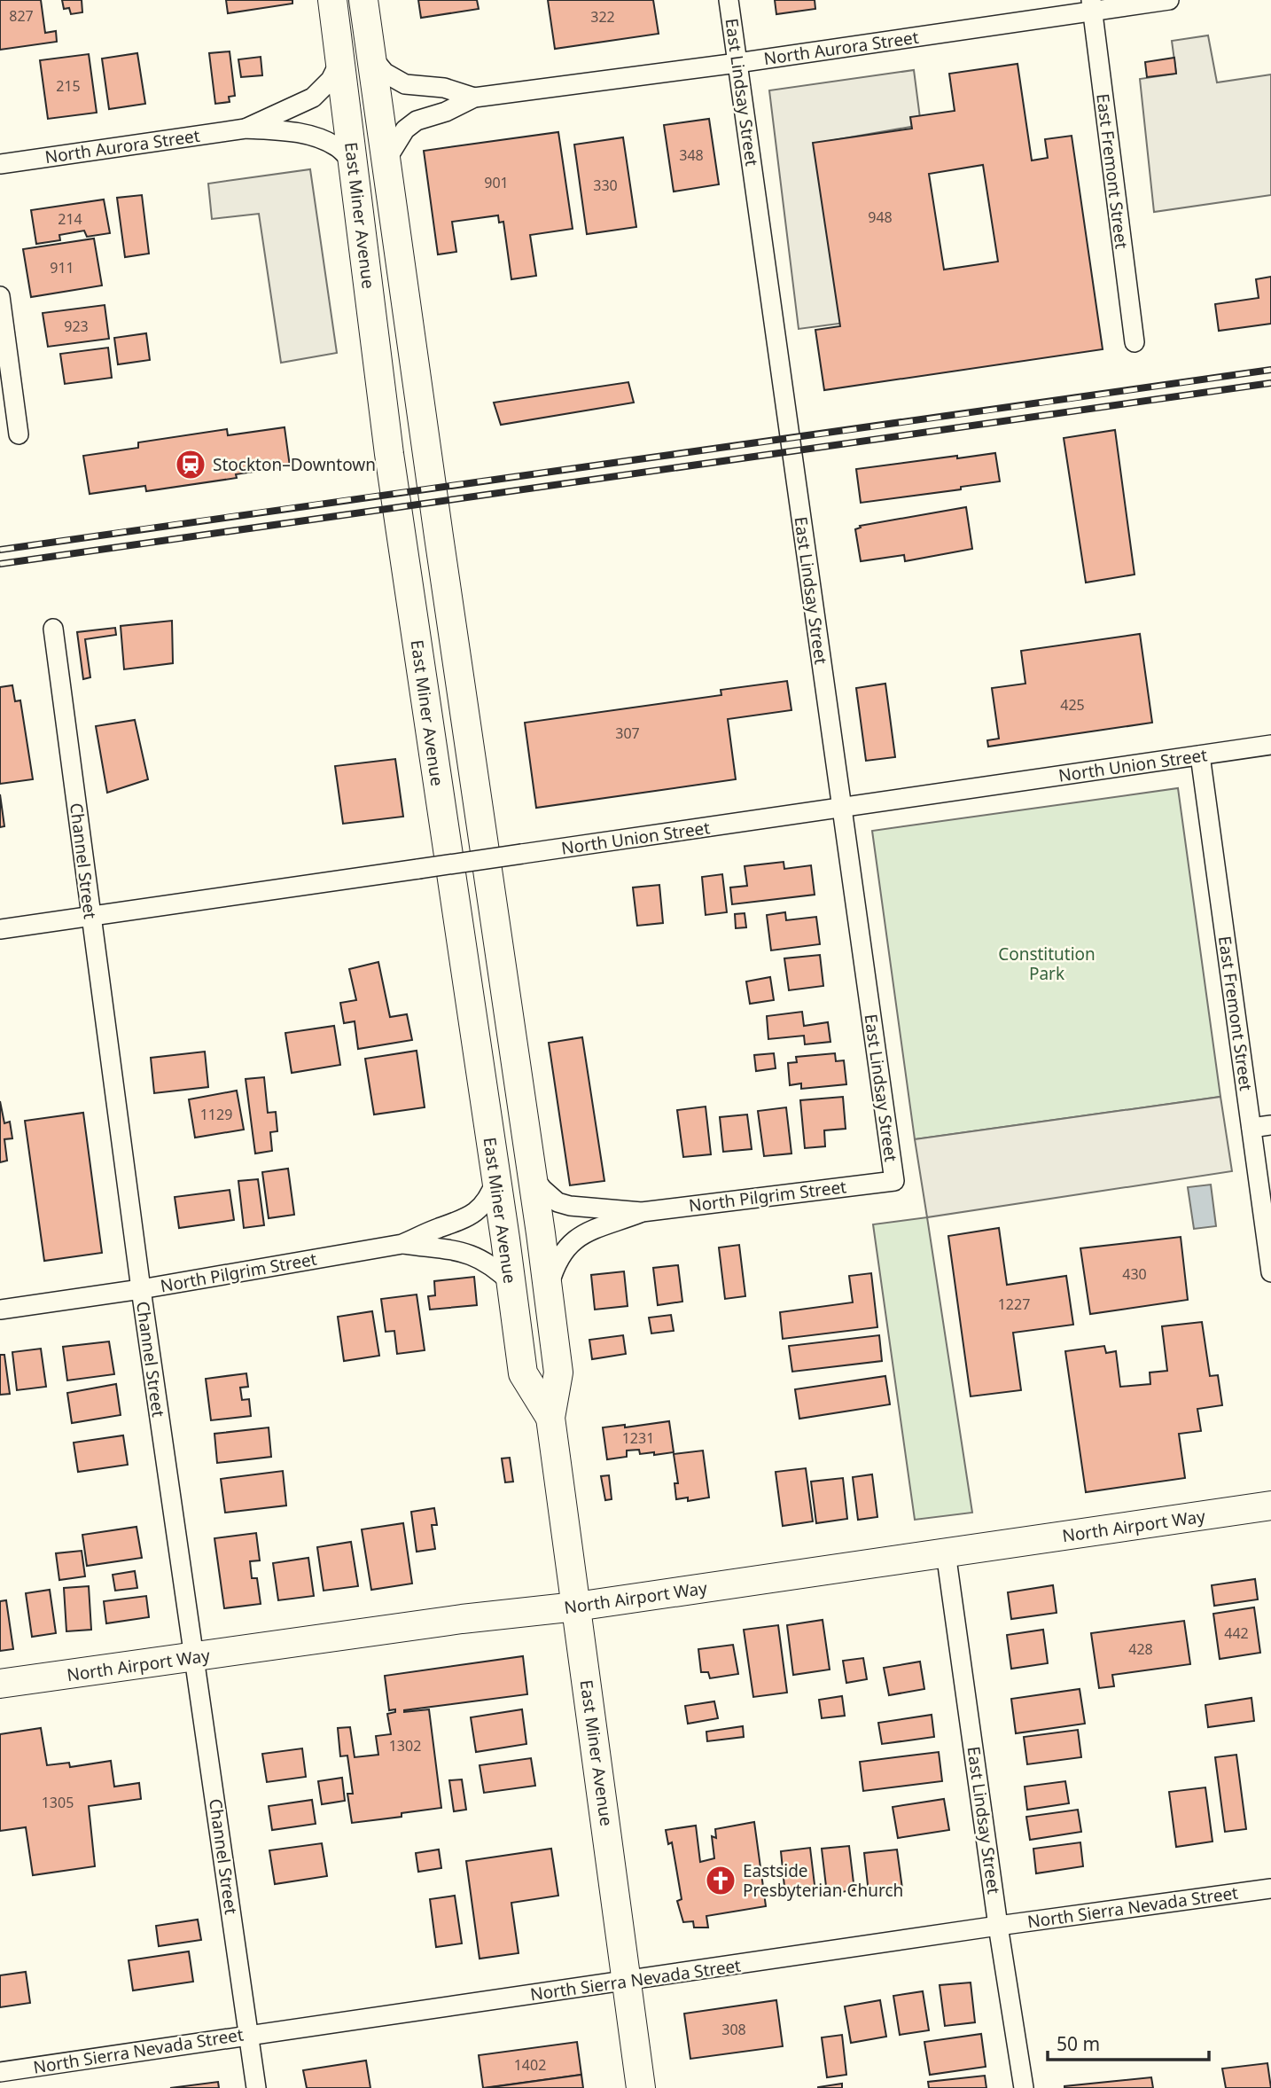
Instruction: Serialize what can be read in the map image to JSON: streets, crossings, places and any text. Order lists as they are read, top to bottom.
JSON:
{
  "streets": {
    "main road": ["East Miner Avenue", "North Airport Way"],
    "street": [
      "North Aurora Street",
      "East Lindsay Street",
      "East Fremont Street",
      "North Union Street",
      "Channel Street",
      "North Pilgrim Street",
      "North Sierra Nevada Street"
    ]
  },
  "crossings": [
    ["North Aurora Street", "East Lindsay Street"],
    ["North Aurora Street", "East Fremont Street"],
    ["North Aurora Street", "East Miner Avenue"],
    ["East Lindsay Street", "North Union Street"],
    ["East Lindsay Street", "North Pilgrim Street"],
    ["East Lindsay Street", "North Airport Way"],
    ["East Lindsay Street", "North Sierra Nevada Street"],
    ["East Fremont Street", "North Union Street"],
    ["East Miner Avenue", "North Pilgrim Street"],
    ["East Miner Avenue", "North Airport Way"],
    ["East Miner Avenue", "North Sierra Nevada Street"],
    ["North Union Street", "Channel Street"],
    ["Channel Street", "North Pilgrim Street"],
    ["Channel Street", "North Airport Way"],
    ["Channel Street", "North Sierra Nevada Street"]
  ],
  "parks": ["Constitution Park"],
  "places": {
    "station": ["Stockton–Downtown"],
    "church": ["Eastside Presbyterian Church"]
  },
  "house_numbers": [
    "827",
    "322",
    "215",
    "348",
    "901",
    "330",
    "948",
    "214",
    "911",
    "923",
    "425",
    "307",
    "1129",
    "430",
    "1227",
    "1231",
    "442",
    "428",
    "1302",
    "1305",
    "308",
    "1402"
  ],
  "scale_bar": "50 m"
}
